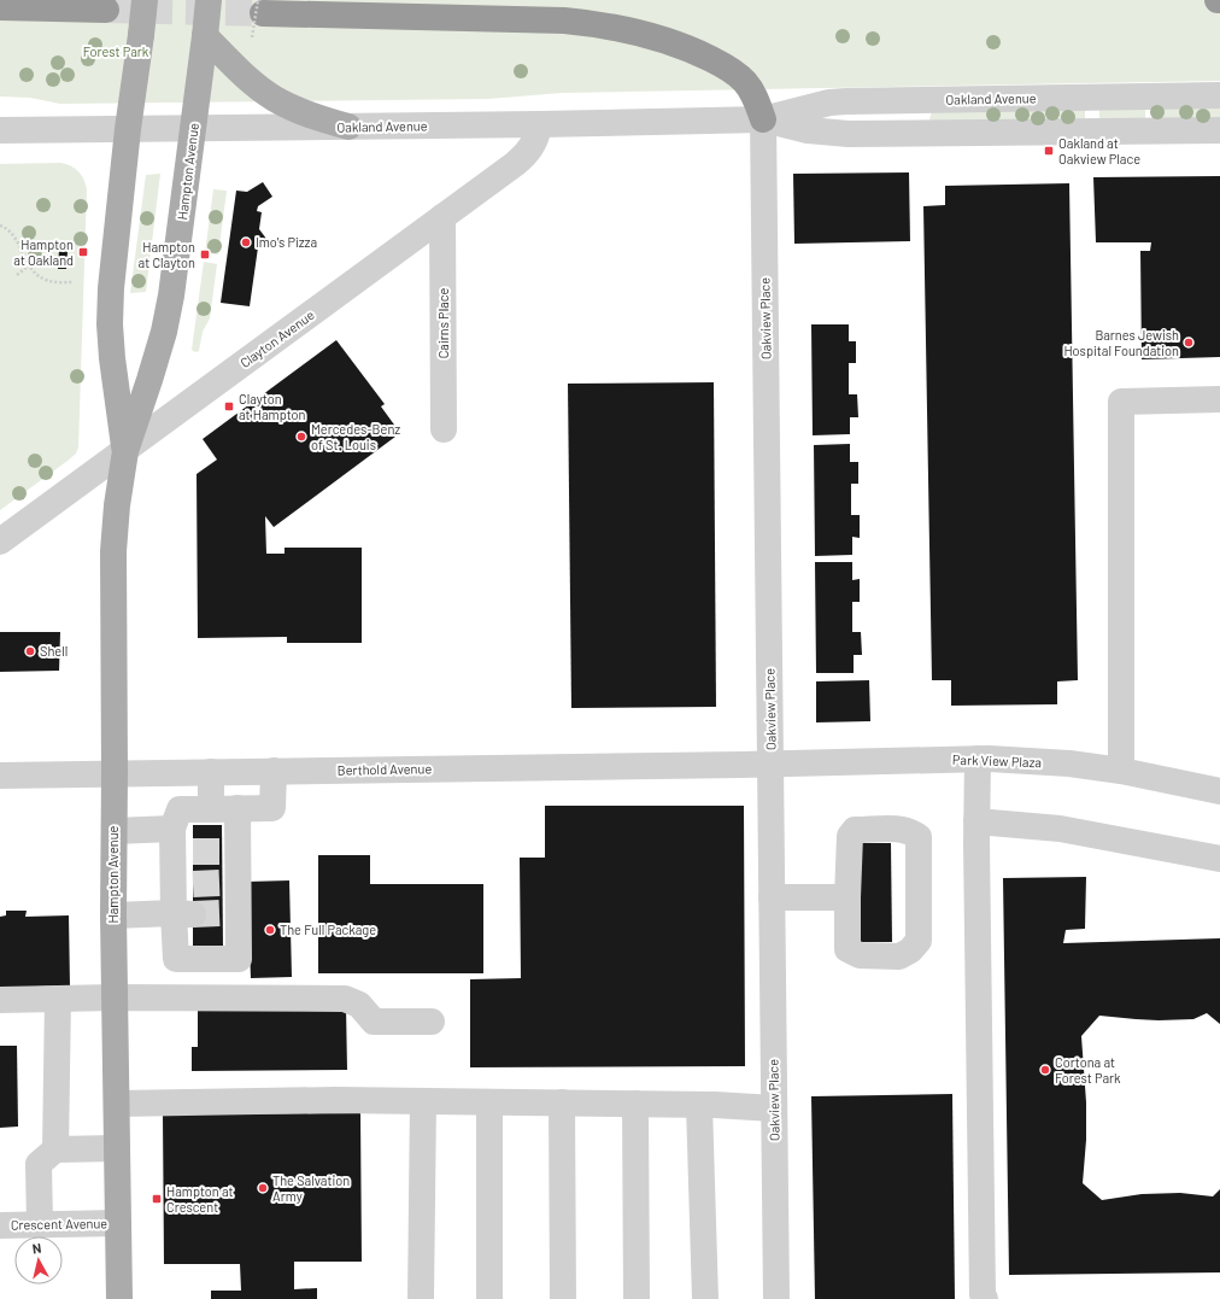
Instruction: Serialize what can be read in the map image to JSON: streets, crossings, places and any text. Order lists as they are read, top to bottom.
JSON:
{
  "streets": {
    "main road": ["Hampton Avenue"],
    "street": [
      "Oakland Avenue",
      "Oakview Place",
      "Cairns Place",
      "Clayton Avenue",
      "Park View Plaza",
      "Berthold Avenue",
      "Crescent Avenue"
    ]
  },
  "crossings": [
    ["Oakland Avenue", "Hampton Avenue"],
    ["Oakland Avenue", "Oakview Place"],
    ["Oakland Avenue", "Clayton Avenue"],
    ["Hampton Avenue", "Clayton Avenue"],
    ["Hampton Avenue", "Berthold Avenue"],
    ["Hampton Avenue", "Crescent Avenue"],
    ["Oakview Place", "Park View Plaza"],
    ["Oakview Place", "Berthold Avenue"],
    ["Cairns Place", "Clayton Avenue"],
    ["Park View Plaza", "Berthold Avenue"]
  ],
  "parks": ["Forest Park"],
  "places": {
    "transit": [
      "Oakland at Oakview Place",
      "Hampton at Oakland",
      "Hampton at Clayton",
      "Clayton at Hampton",
      "Hampton at Crescent"
    ],
    "other": [
      "Imo's Pizza",
      "Barnes Jewish Hospital Foundation",
      "Mercedes-Benz of St. Louis",
      "Shell",
      "The Full Package",
      "Cortona at Forest Park",
      "The Salvation Army"
    ]
  },
  "north": "top"
}
